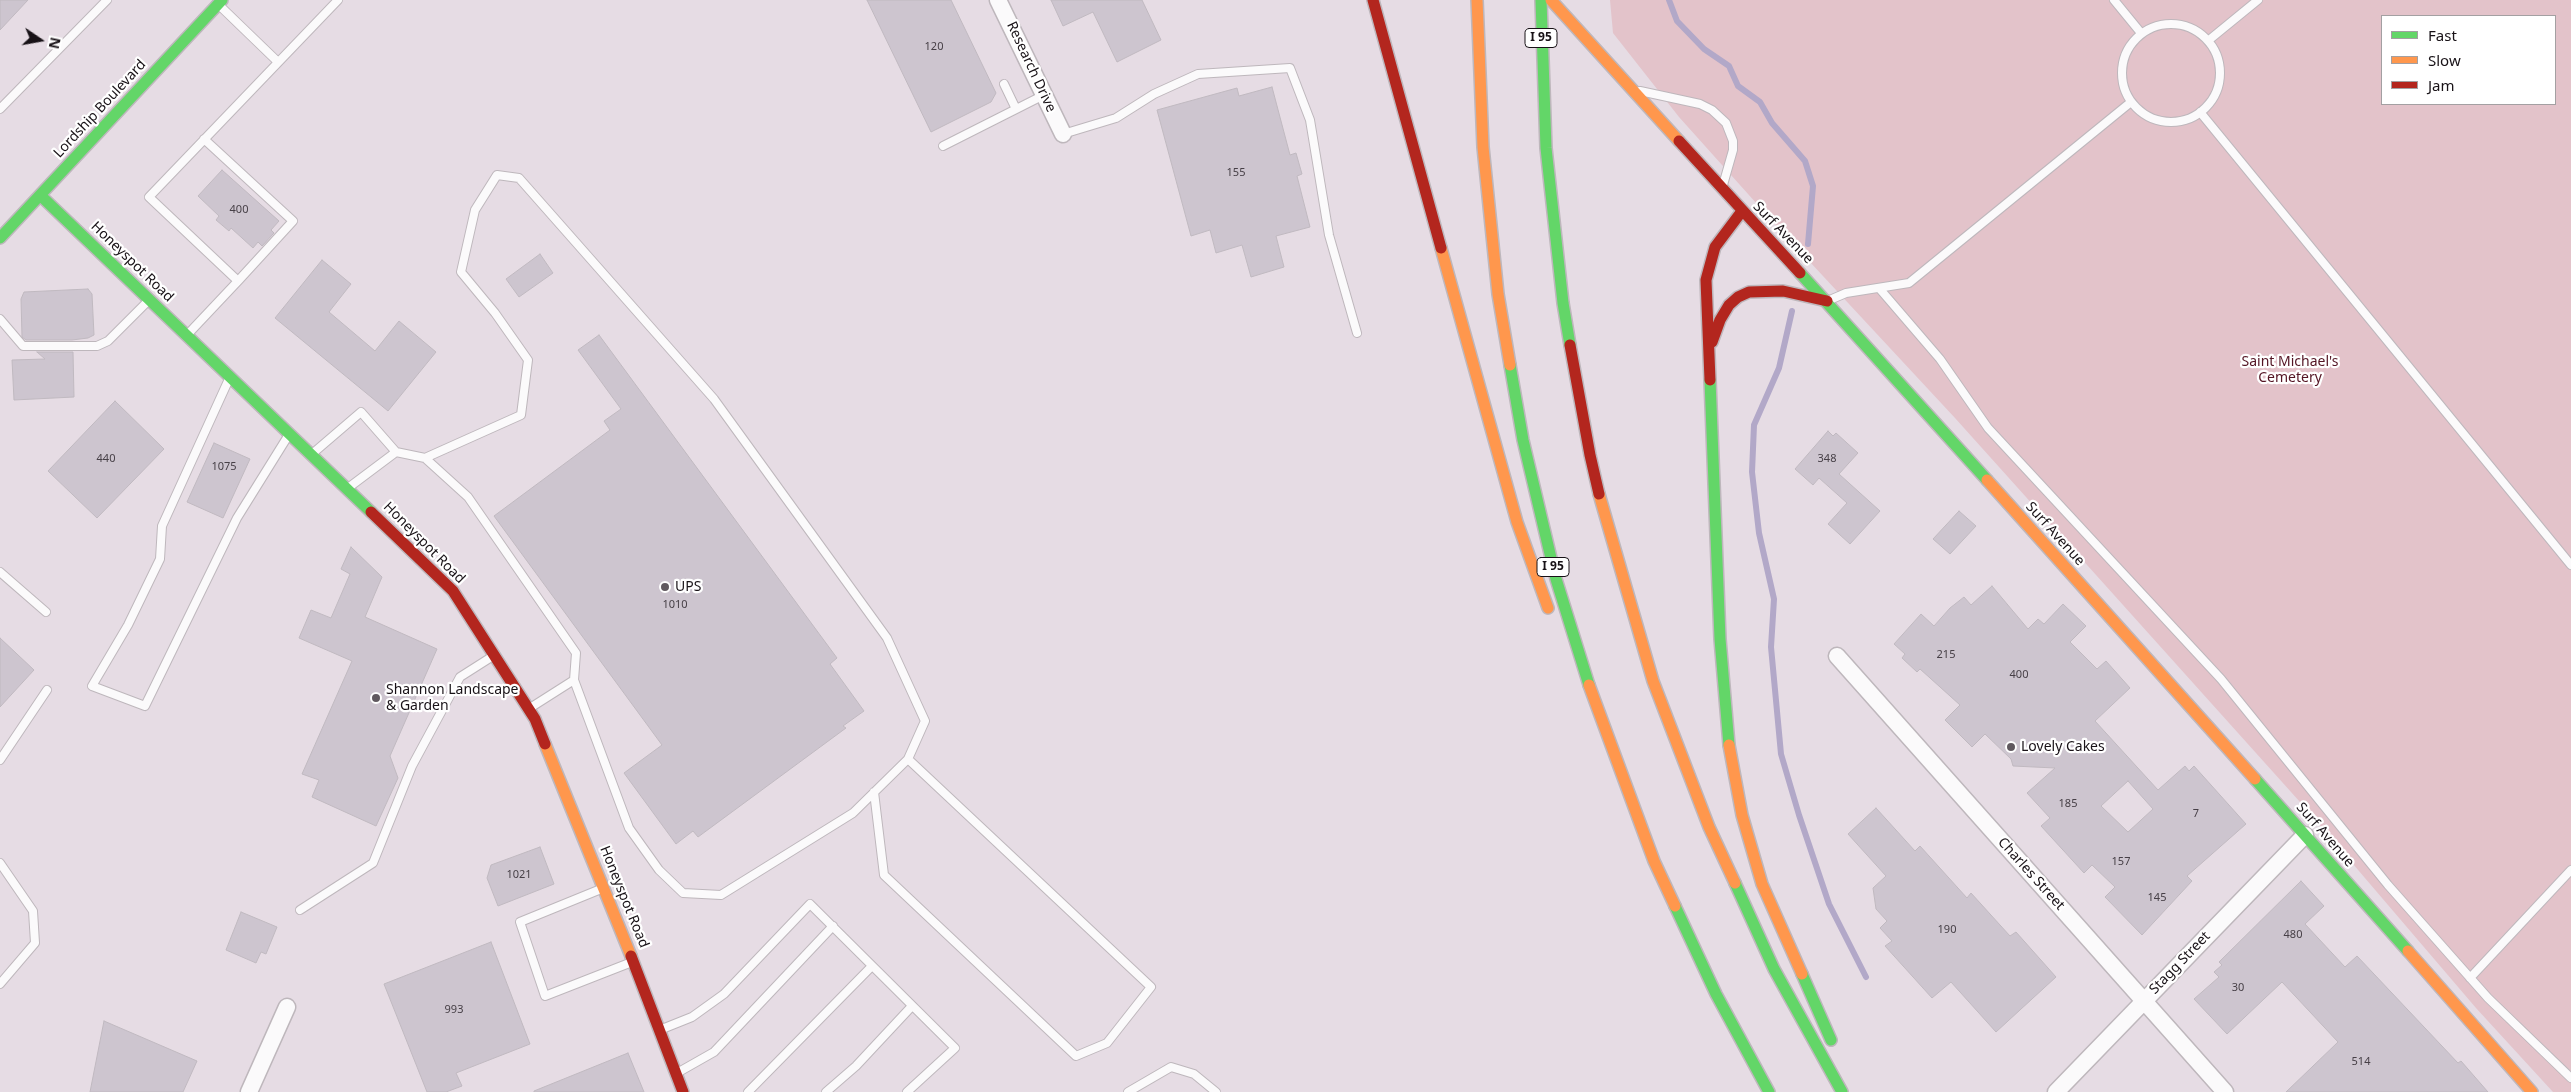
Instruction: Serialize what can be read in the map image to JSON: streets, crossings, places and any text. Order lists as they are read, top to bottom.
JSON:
{
  "streets": {
    "main road": [
      "I 95",
      "Lordship Boulevard",
      "Surf Avenue",
      "Honeyspot Road"
    ],
    "street": ["Research Drive", "Charles Street", "Stagg Street"]
  },
  "crossings": [
    ["Lordship Boulevard", "Honeyspot Road"],
    ["Surf Avenue", "Stagg Street"],
    ["Charles Street", "Stagg Street"]
  ],
  "parks": ["Saint Michael's Cemetery"],
  "places": ["UPS", "Shannon Landscape & Garden", "Lovely Cakes"],
  "house_numbers": [
    "120",
    "155",
    "400",
    "440",
    "348",
    "1075",
    "1010",
    "215",
    "400",
    "185",
    "7",
    "157",
    "1021",
    "145",
    "190",
    "480",
    "30",
    "993",
    "514"
  ],
  "legend": ["Fast", "Slow", "Jam"],
  "north": "right"
}
